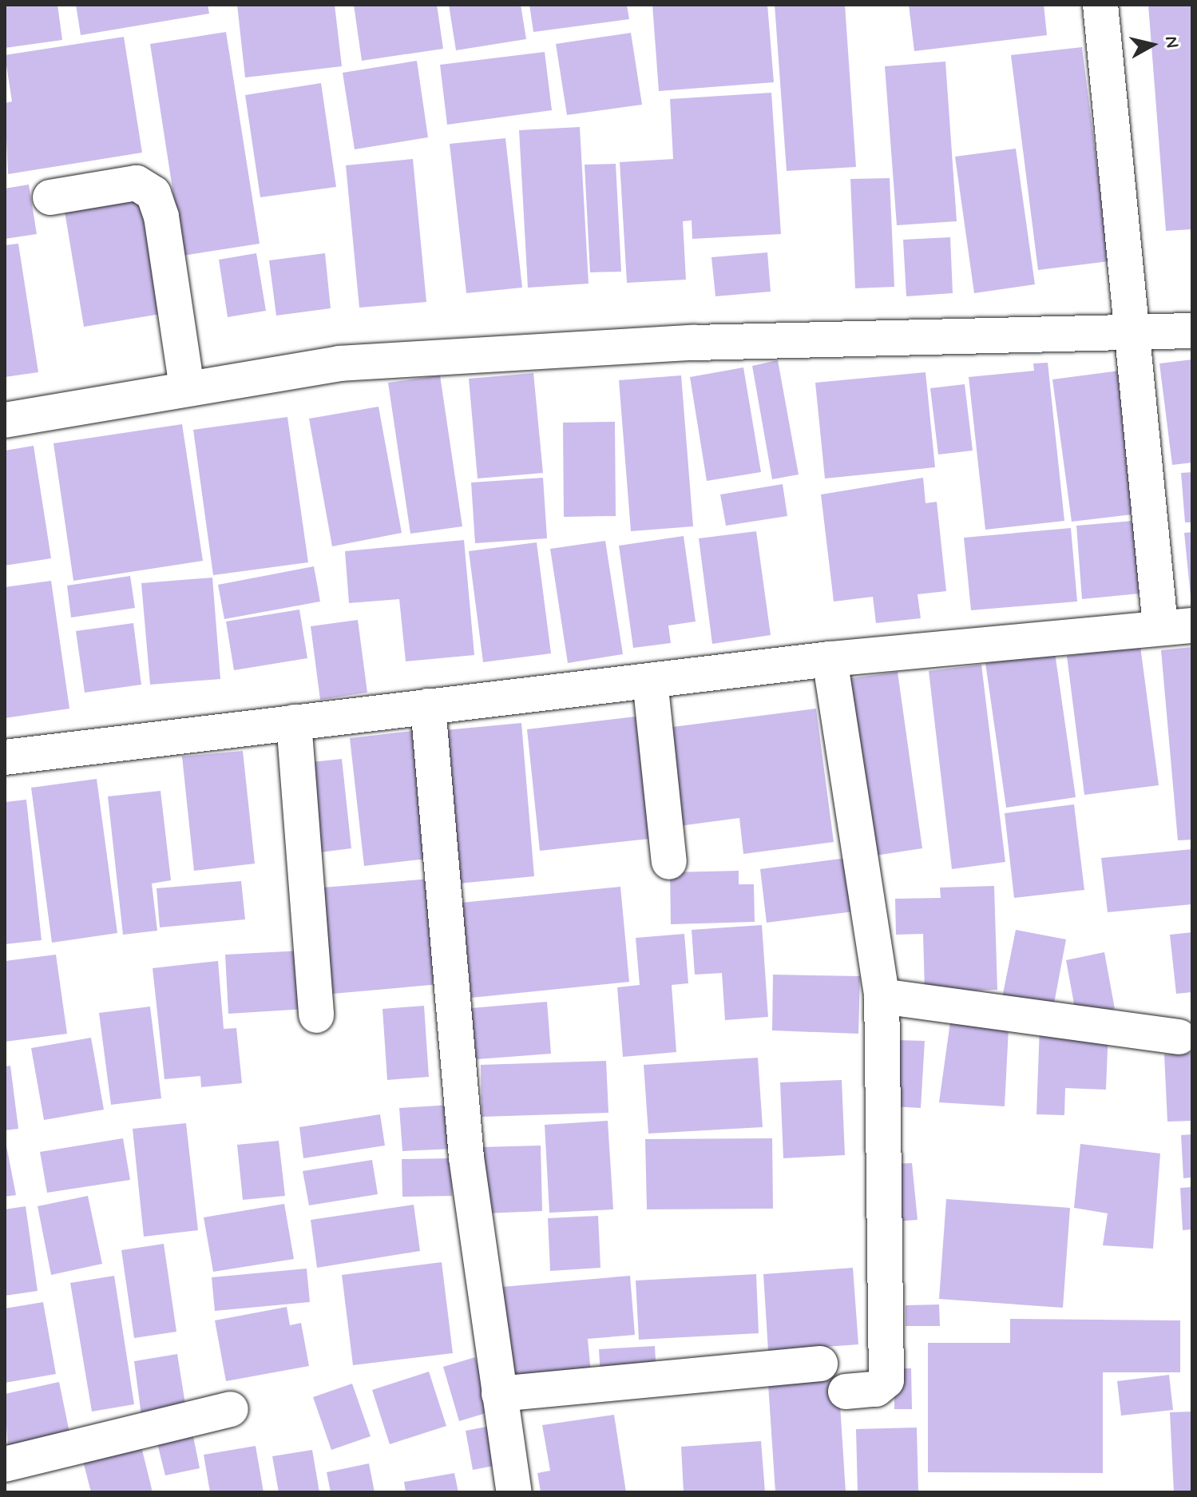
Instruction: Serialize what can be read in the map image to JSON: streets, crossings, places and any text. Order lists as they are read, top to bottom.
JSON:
{
  "north": "right"
}
